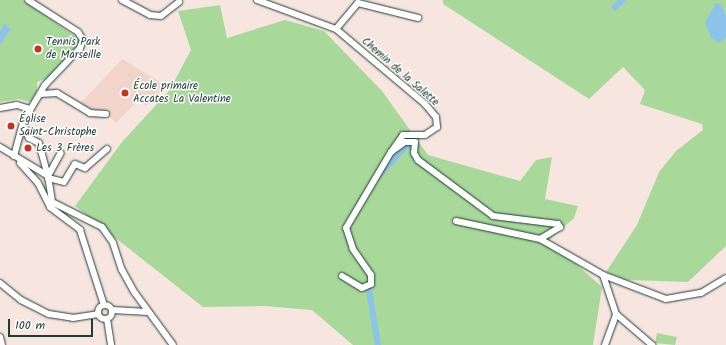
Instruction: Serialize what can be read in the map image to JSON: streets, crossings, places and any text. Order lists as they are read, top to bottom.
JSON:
{
  "streets": {
    "street": ["Chemin de la Salette"]
  },
  "places": [
    "Tennis Park de Marseille",
    "École primaire Accates La Valentine",
    "Église Saint-Christophe",
    "Les 3 Frères"
  ],
  "scale_bar": "100 m"
}
